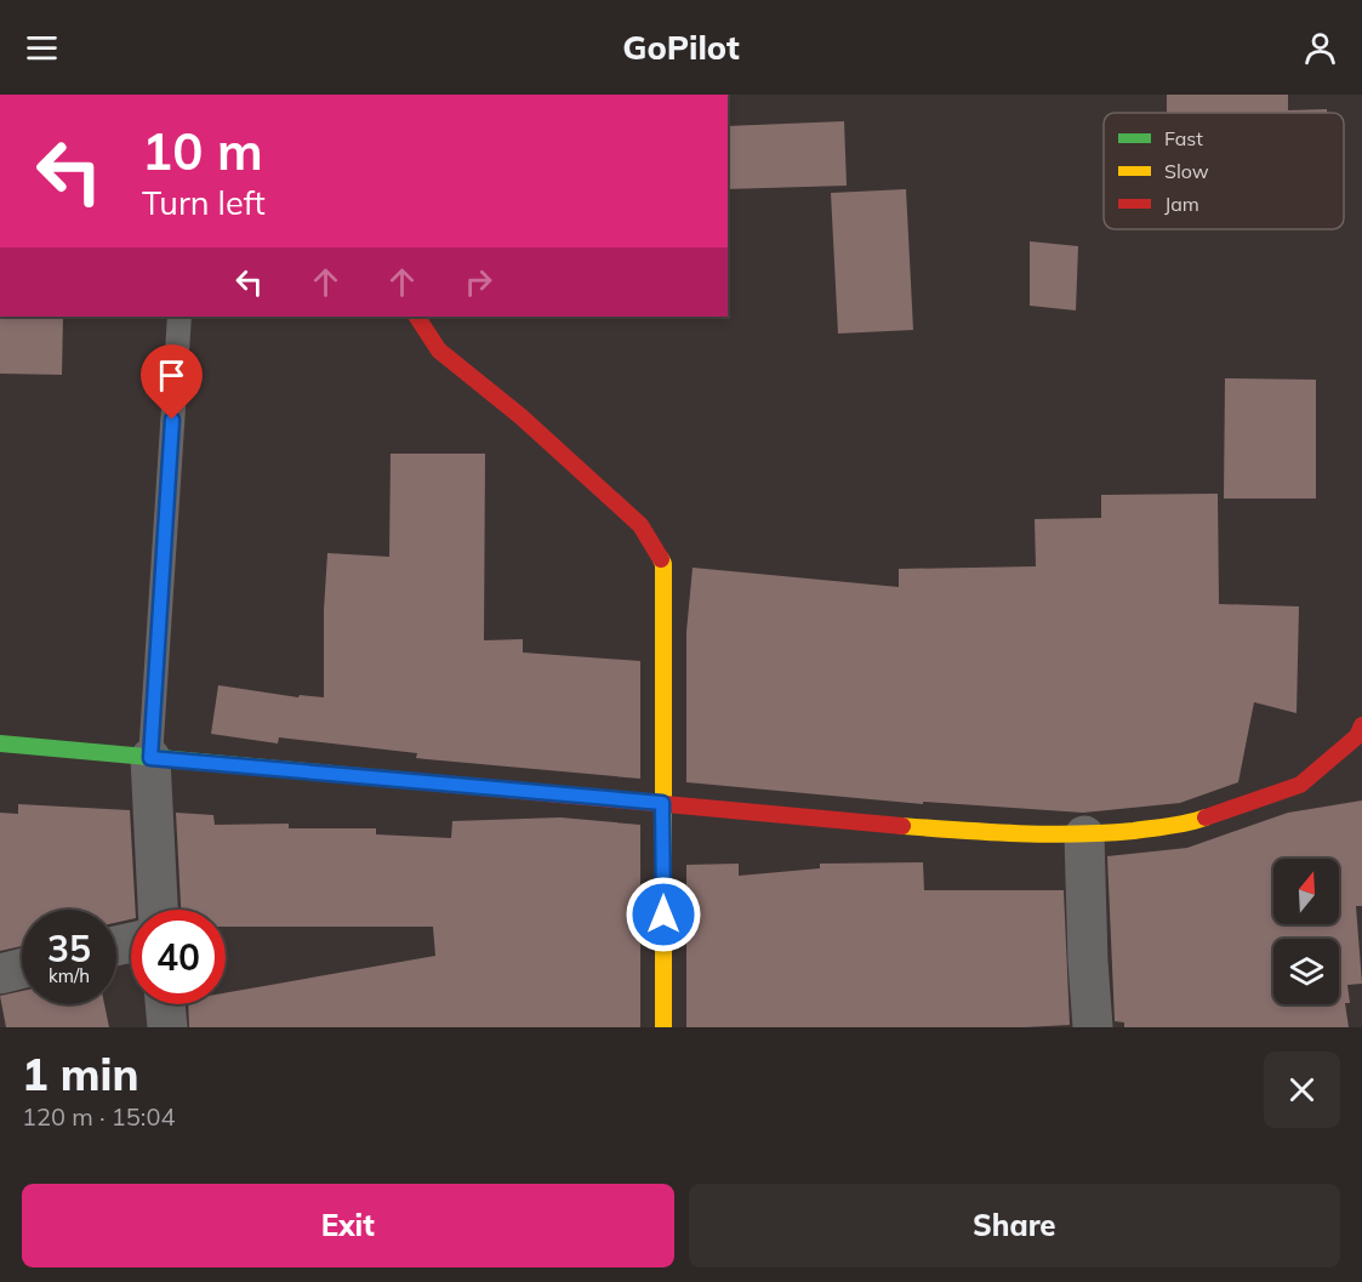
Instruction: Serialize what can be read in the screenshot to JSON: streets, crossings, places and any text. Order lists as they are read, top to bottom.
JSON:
{
  "legend": ["Fast", "Slow", "Jam"],
  "north": "top",
  "page": {
    "header": "GoPilot",
    "turn": ["10 m", "Turn left"],
    "speed": "35 km/h",
    "limit": "40",
    "heading": ["1 min", "120 m · 15:04"],
    "buttons": ["Exit", "Share"]
  }
}
